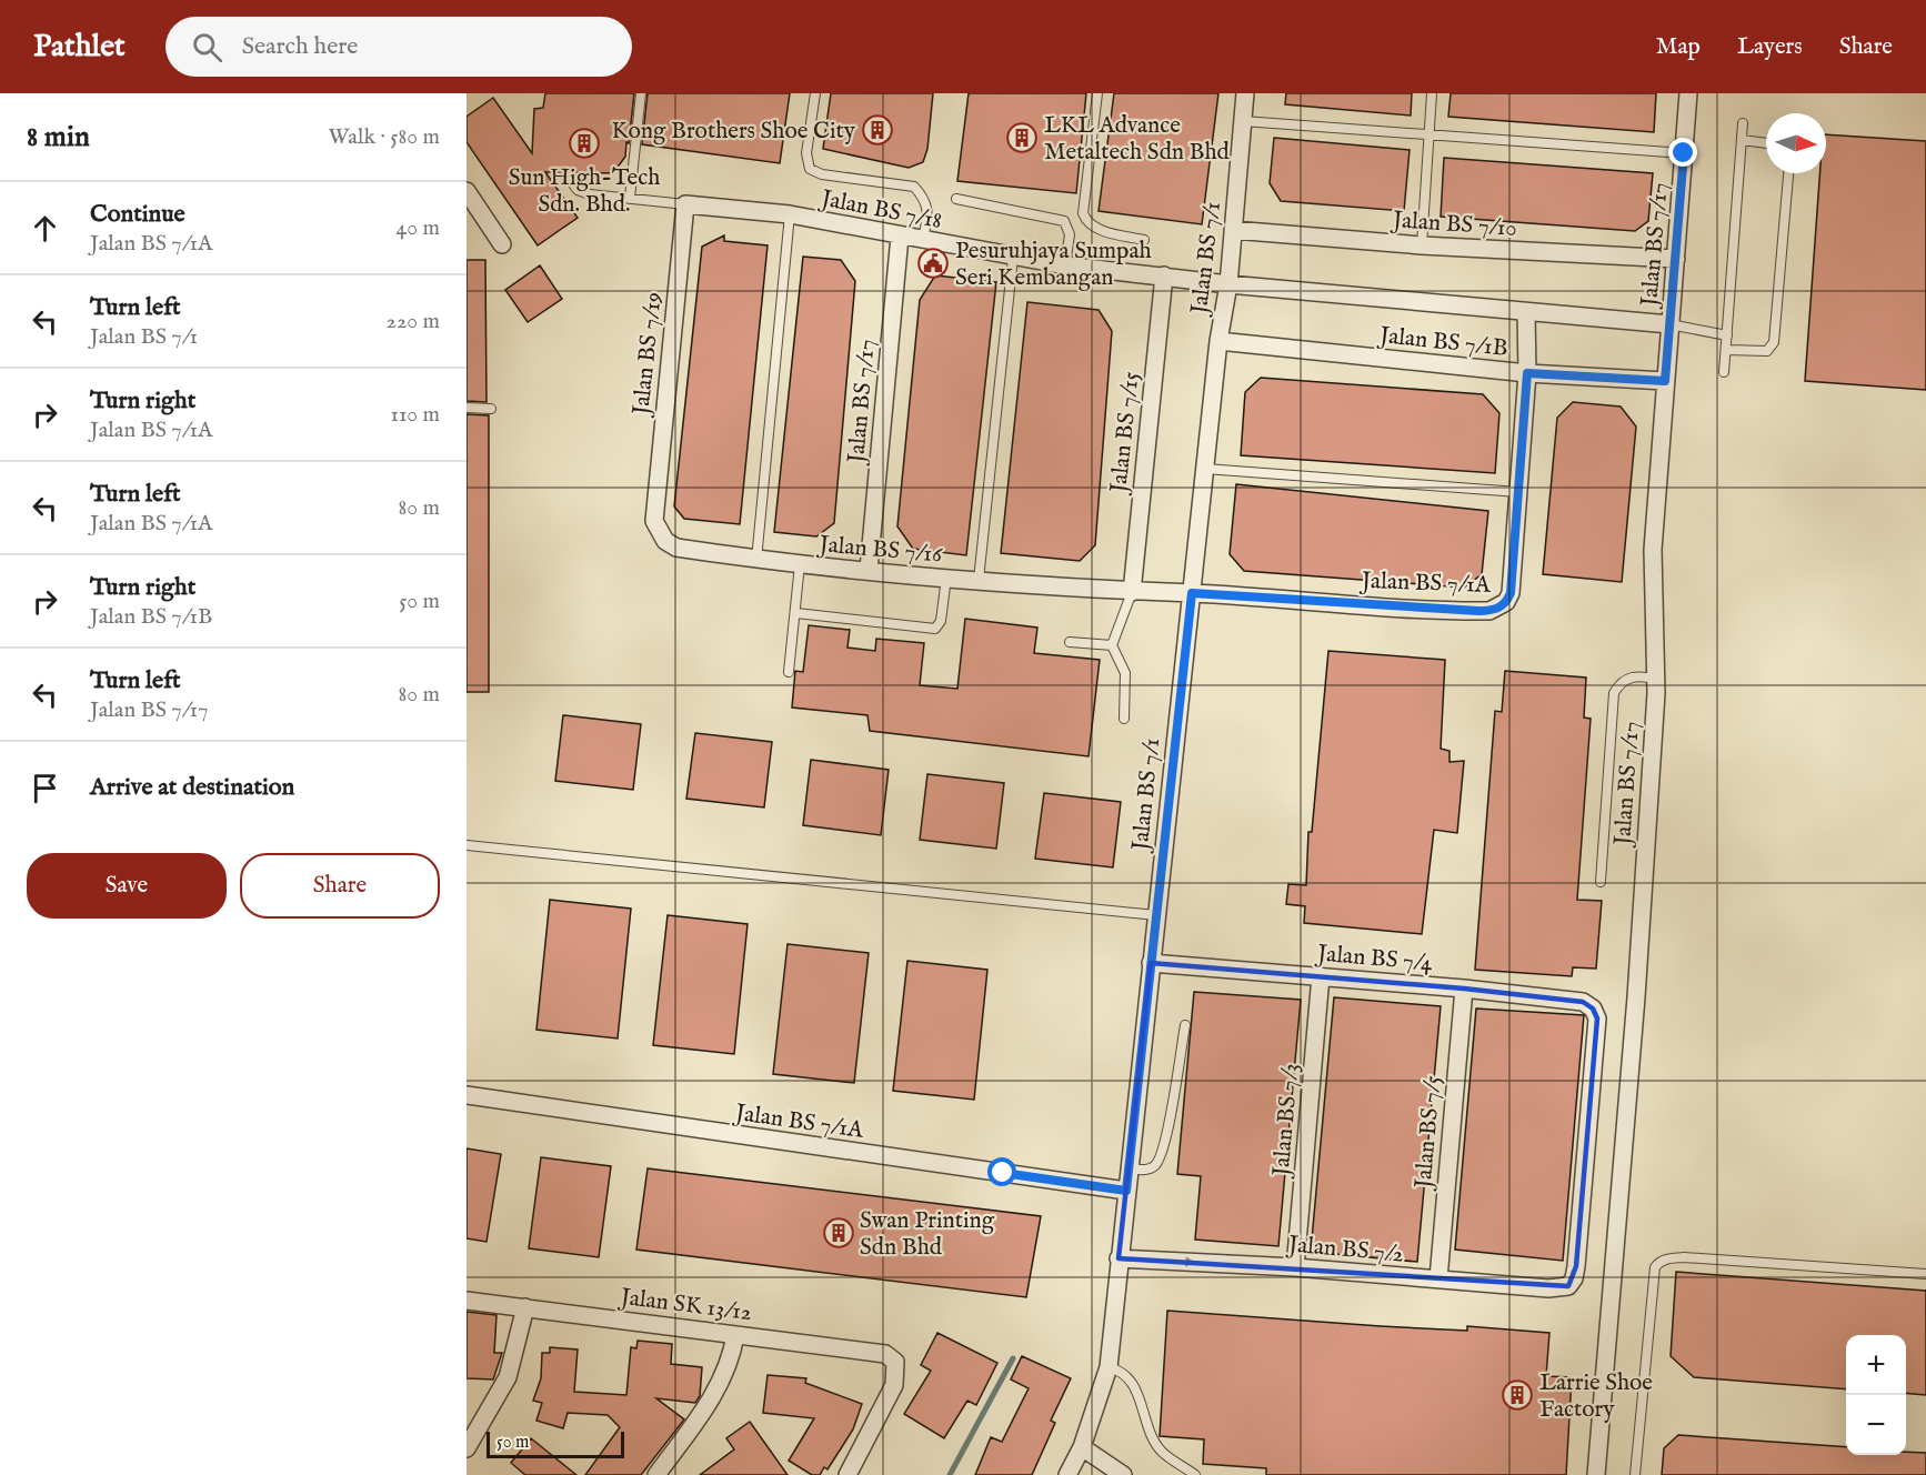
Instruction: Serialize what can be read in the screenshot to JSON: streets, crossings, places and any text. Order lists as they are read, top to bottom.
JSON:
{
  "streets": {
    "street": [
      "Jalan BS 7/18",
      "Jalan BS 7/10",
      "Jalan BS 7/17",
      "Jalan BS 7/1",
      "Jalan BS 7/1B",
      "Jalan BS 7/19",
      "Jalan BS 7/15",
      "Jalan BS 7/16",
      "Jalan BS 7/1A",
      "Jalan BS 7/4",
      "Jalan BS 7/3",
      "Jalan BS 7/5",
      "Jalan BS 7/2",
      "Jalan SK 13/12"
    ]
  },
  "crossings": [
    ["Jalan BS 7/18", "Jalan BS 7/17"],
    ["Jalan BS 7/18", "Jalan BS 7/1"],
    ["Jalan BS 7/18", "Jalan BS 7/1B"],
    ["Jalan BS 7/18", "Jalan BS 7/19"],
    ["Jalan BS 7/18", "Jalan BS 7/15"],
    ["Jalan BS 7/10", "Jalan BS 7/17"],
    ["Jalan BS 7/10", "Jalan BS 7/1"],
    ["Jalan BS 7/17", "Jalan BS 7/1B"],
    ["Jalan BS 7/17", "Jalan BS 7/16"],
    ["Jalan BS 7/1", "Jalan BS 7/1B"],
    ["Jalan BS 7/1", "Jalan BS 7/16"],
    ["Jalan BS 7/1", "Jalan BS 7/1A"],
    ["Jalan BS 7/1", "Jalan BS 7/4"],
    ["Jalan BS 7/1", "Jalan BS 7/2"],
    ["Jalan BS 7/1B", "Jalan BS 7/1A"],
    ["Jalan BS 7/19", "Jalan BS 7/16"],
    ["Jalan BS 7/15", "Jalan BS 7/16"],
    ["Jalan BS 7/16", "Jalan BS 7/1A"],
    ["Jalan BS 7/4", "Jalan BS 7/3"],
    ["Jalan BS 7/4", "Jalan BS 7/5"],
    ["Jalan BS 7/4", "Jalan BS 7/2"],
    ["Jalan BS 7/3", "Jalan BS 7/2"],
    ["Jalan BS 7/5", "Jalan BS 7/2"]
  ],
  "one_way": ["Jalan BS 7/2"],
  "places": {
    "building": [
      "Kong Brothers Shoe City",
      "LKL Advance Metaltech Sdn Bhd",
      "Sun High-Tech Sdn. Bhd.",
      "Swan Printing Sdn Bhd",
      "Larrie Shoe Factory"
    ],
    "public building": ["Pesuruhjaya Sumpah Seri Kembangan"]
  },
  "scale_bar": "50 m",
  "north": "right",
  "page": {
    "header": "Pathlet",
    "search": "Search here",
    "nav": ["Map", "Layers", "Share"],
    "heading": ["8 min", "Walk · 580 m"],
    "list": [
      ["Continue", "Jalan BS 7/1A", "40 m"],
      ["Turn left", "Jalan BS 7/1", "220 m"],
      ["Turn right", "Jalan BS 7/1A", "110 m"],
      ["Turn left", "Jalan BS 7/1A", "80 m"],
      ["Turn right", "Jalan BS 7/1B", "50 m"],
      ["Turn left", "Jalan BS 7/17", "80 m"],
      "Arrive at destination"
    ],
    "buttons": ["Save", "Share"],
    "map_buttons": ["+", "−"],
    "scale": "50 m"
  }
}
